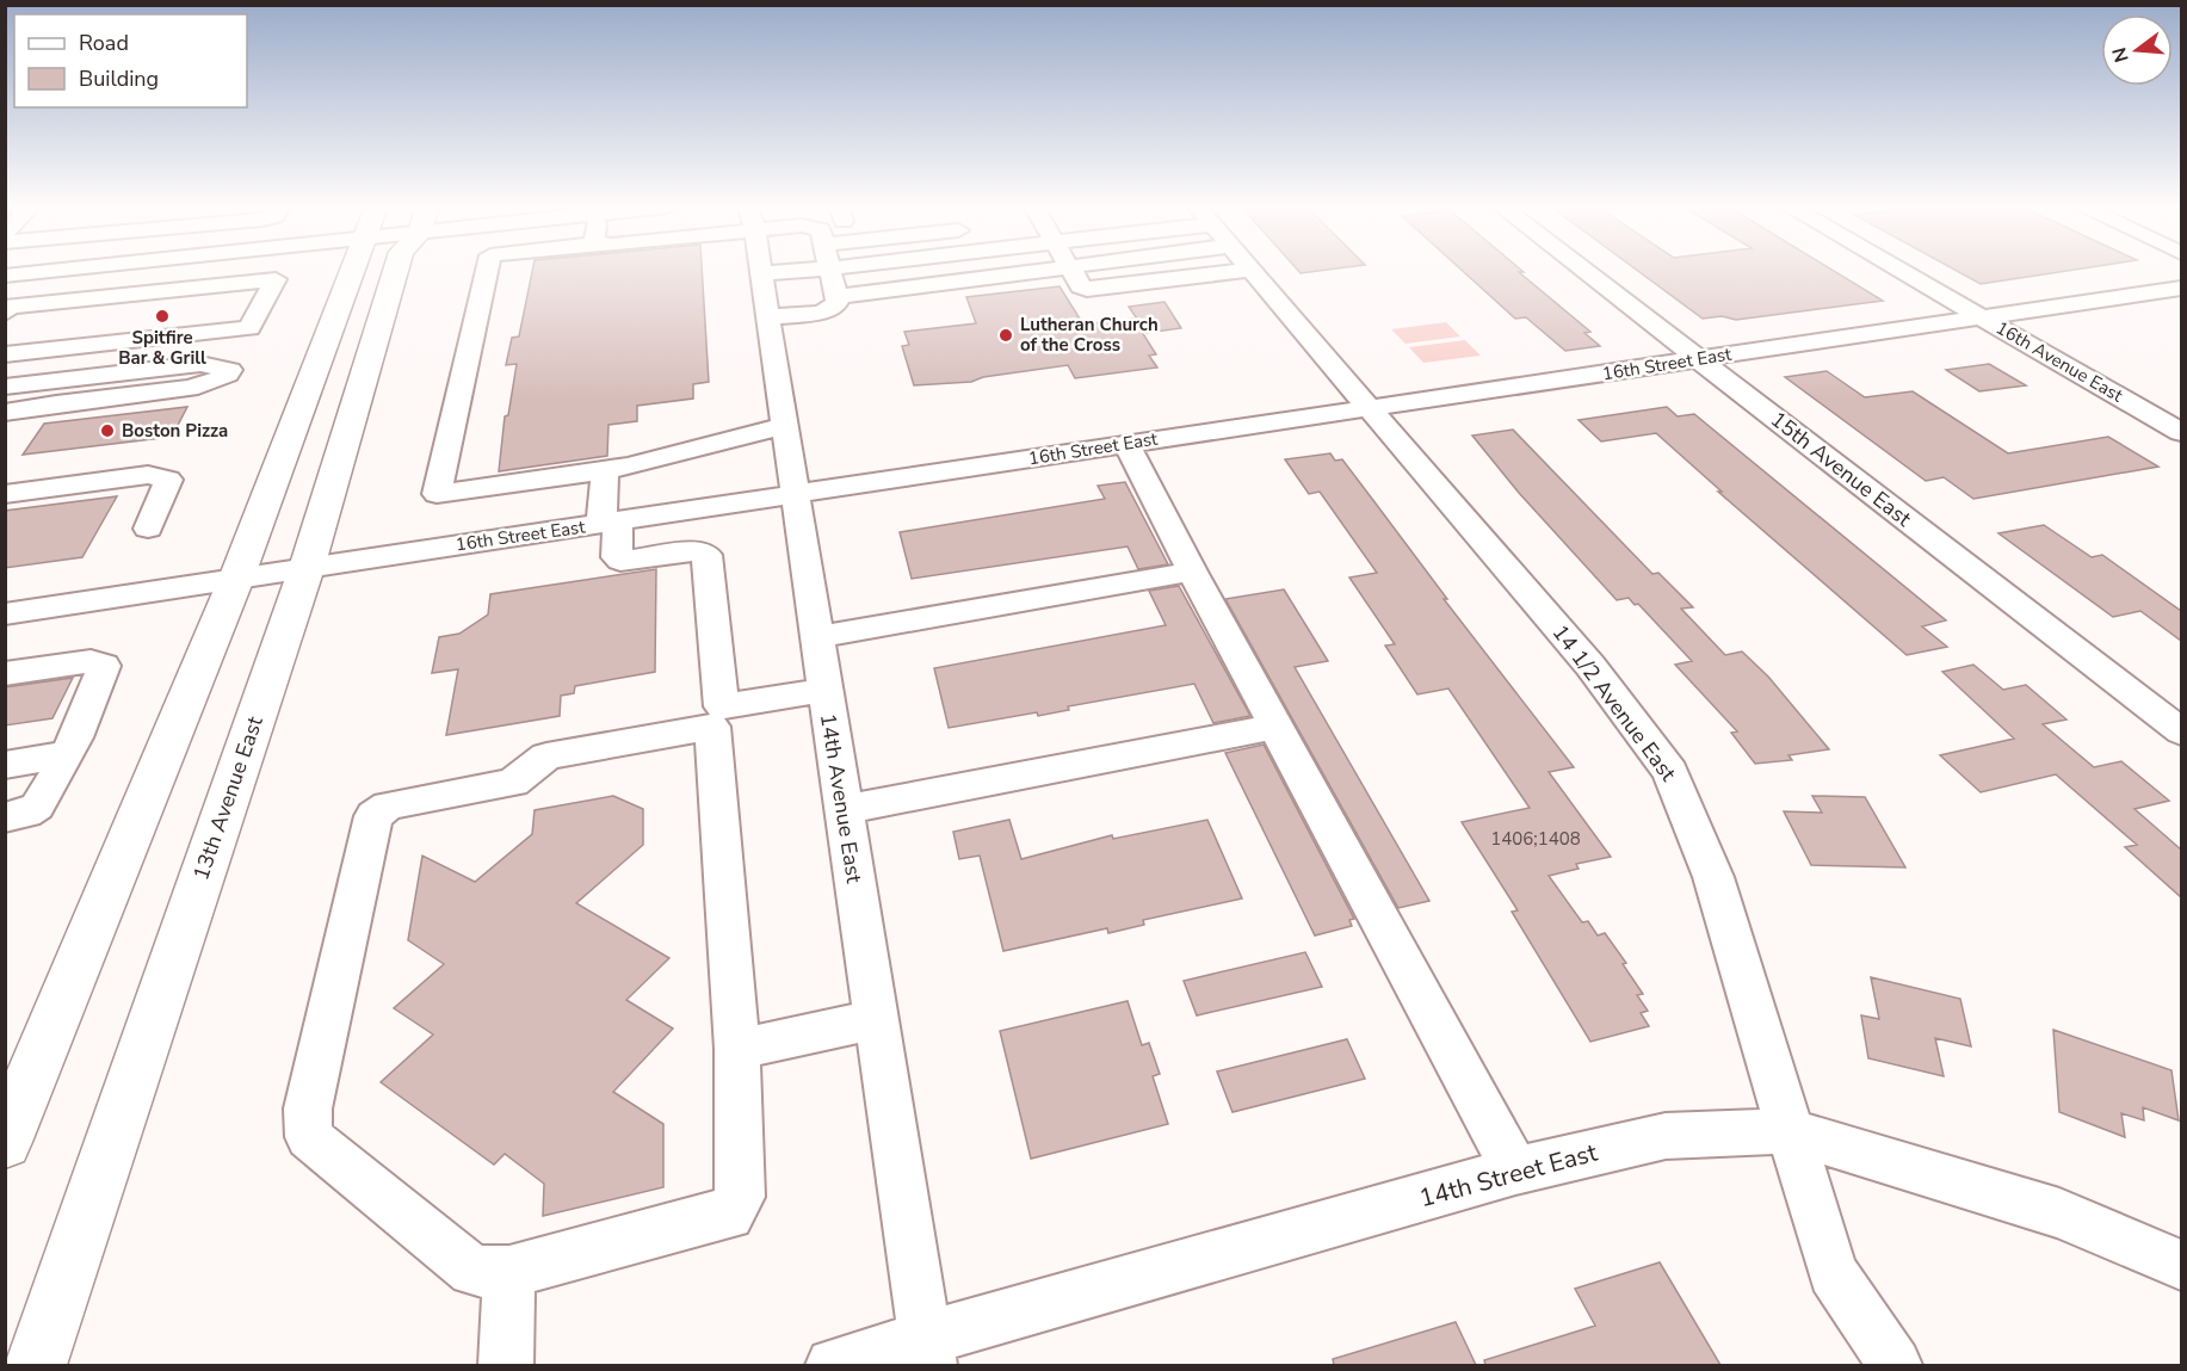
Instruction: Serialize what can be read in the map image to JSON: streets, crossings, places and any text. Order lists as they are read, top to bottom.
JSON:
{
  "streets": {
    "main road": ["13th Avenue East"],
    "street": [
      "16th Avenue East",
      "16th Street East",
      "15th Avenue East",
      "14 1/2 Avenue East",
      "14th Avenue East",
      "14th Street East"
    ]
  },
  "crossings": [
    ["16th Avenue East", "16th Street East"],
    ["16th Street East", "15th Avenue East"],
    ["16th Street East", "14 1/2 Avenue East"],
    ["16th Street East", "13th Avenue East"],
    ["16th Street East", "14th Avenue East"],
    ["14 1/2 Avenue East", "14th Street East"],
    ["14th Avenue East", "14th Street East"]
  ],
  "places": ["Spitfire Bar & Grill", "Lutheran Church of the Cross", "Boston Pizza"],
  "house_numbers": ["1406;1408"],
  "legend": ["Road", "Building"],
  "north": "left"
}
